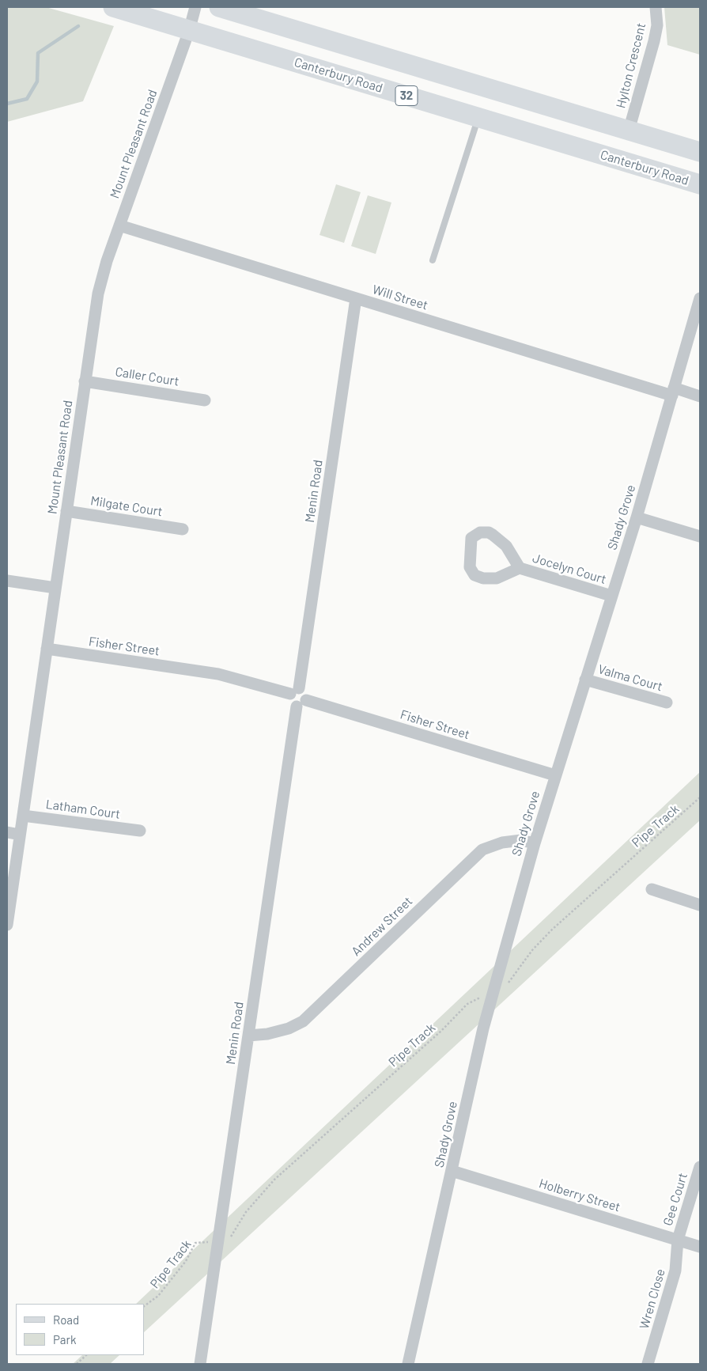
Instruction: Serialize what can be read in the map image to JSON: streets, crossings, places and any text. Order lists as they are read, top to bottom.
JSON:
{
  "streets": {
    "main road": ["Canterbury Road", "32"],
    "street": [
      "Hylton Crescent",
      "Mount Pleasant Road",
      "Will Street",
      "Caller Court",
      "Menin Road",
      "Milgate Court",
      "Shady Grove",
      "Jocelyn Court",
      "Fisher Street",
      "Valma Court",
      "Latham Court",
      "Andrew Street",
      "Holberry Street",
      "Gee Court",
      "Wren Close"
    ],
    "path": ["Pipe Track"]
  },
  "crossings": [
    ["Hylton Crescent", "32"],
    ["Canterbury Road", "Mount Pleasant Road"],
    ["Mount Pleasant Road", "Will Street"],
    ["Mount Pleasant Road", "Caller Court"],
    ["Mount Pleasant Road", "Milgate Court"],
    ["Mount Pleasant Road", "Fisher Street"],
    ["Mount Pleasant Road", "Latham Court"],
    ["Will Street", "Menin Road"],
    ["Will Street", "Shady Grove"],
    ["Menin Road", "Fisher Street"],
    ["Menin Road", "Pipe Track"],
    ["Menin Road", "Andrew Street"],
    ["Shady Grove", "Jocelyn Court"],
    ["Shady Grove", "Fisher Street"],
    ["Shady Grove", "Valma Court"],
    ["Shady Grove", "Pipe Track"],
    ["Shady Grove", "Andrew Street"],
    ["Shady Grove", "Holberry Street"],
    ["Holberry Street", "Gee Court"],
    ["Holberry Street", "Wren Close"],
    ["Gee Court", "Wren Close"]
  ],
  "legend": ["Road", "Park"]
}
